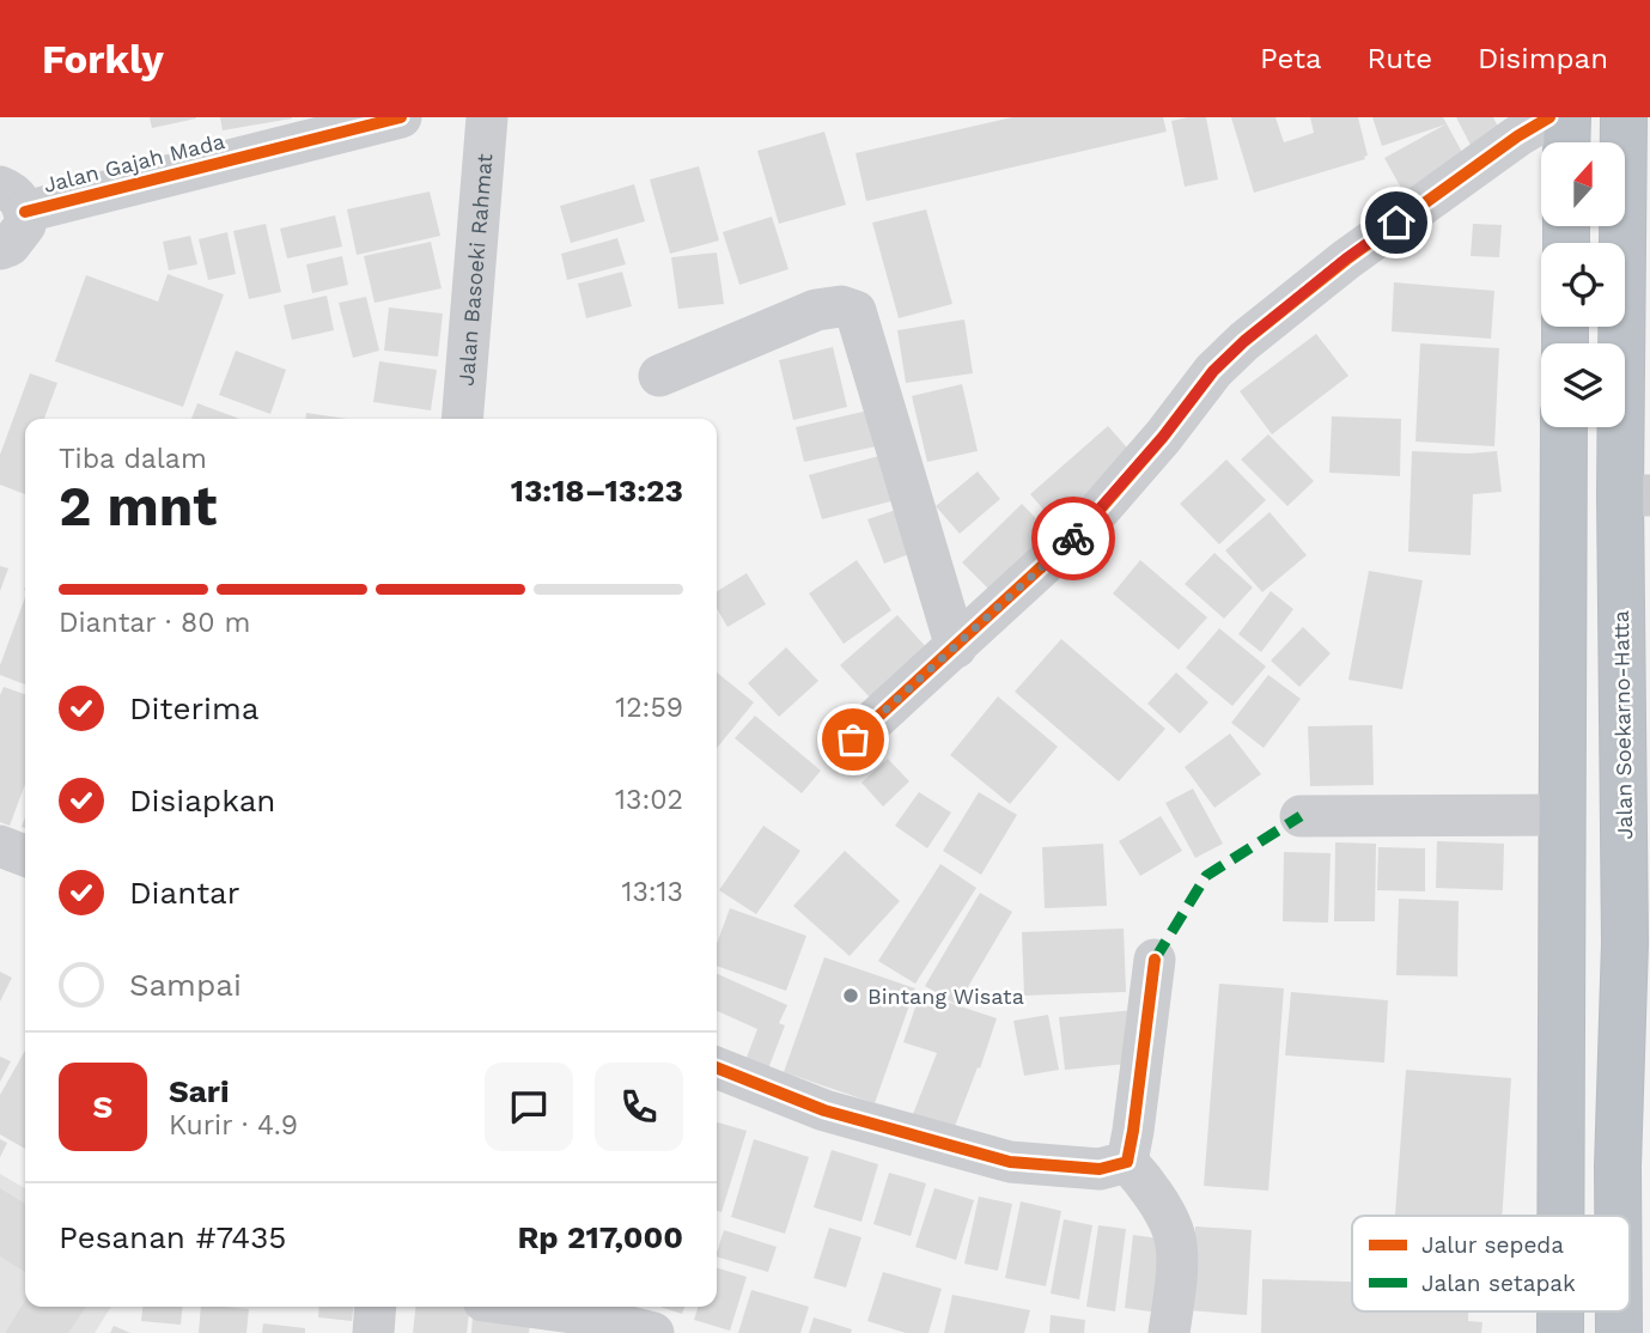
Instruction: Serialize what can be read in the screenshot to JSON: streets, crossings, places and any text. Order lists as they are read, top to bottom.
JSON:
{
  "streets": {
    "highway": ["Jalan Soekarno-Hatta"],
    "street": ["Jalan Gajah Mada", "Jalan Basoeki Rahmat"]
  },
  "places": ["Bintang Wisata"],
  "legend": ["Jalur sepeda", "Jalan setapak"],
  "north": "top",
  "page": {
    "header": "Forkly",
    "nav": ["Peta", "Rute", "Disimpan"],
    "heading": ["2 mnt", "Tiba dalam", "13:18–13:23"],
    "panel": [
      "Sari",
      "Kurir · 4.9",
      "Pesanan #7435",
      "Rp 217,000"
    ],
    "bar": "Diantar · 80 m",
    "list": [
      ["Diterima", "12:59"],
      ["Disiapkan", "13:02"],
      ["Diantar", "13:13"],
      "Sampai"
    ],
    "round": "S"
  }
}
